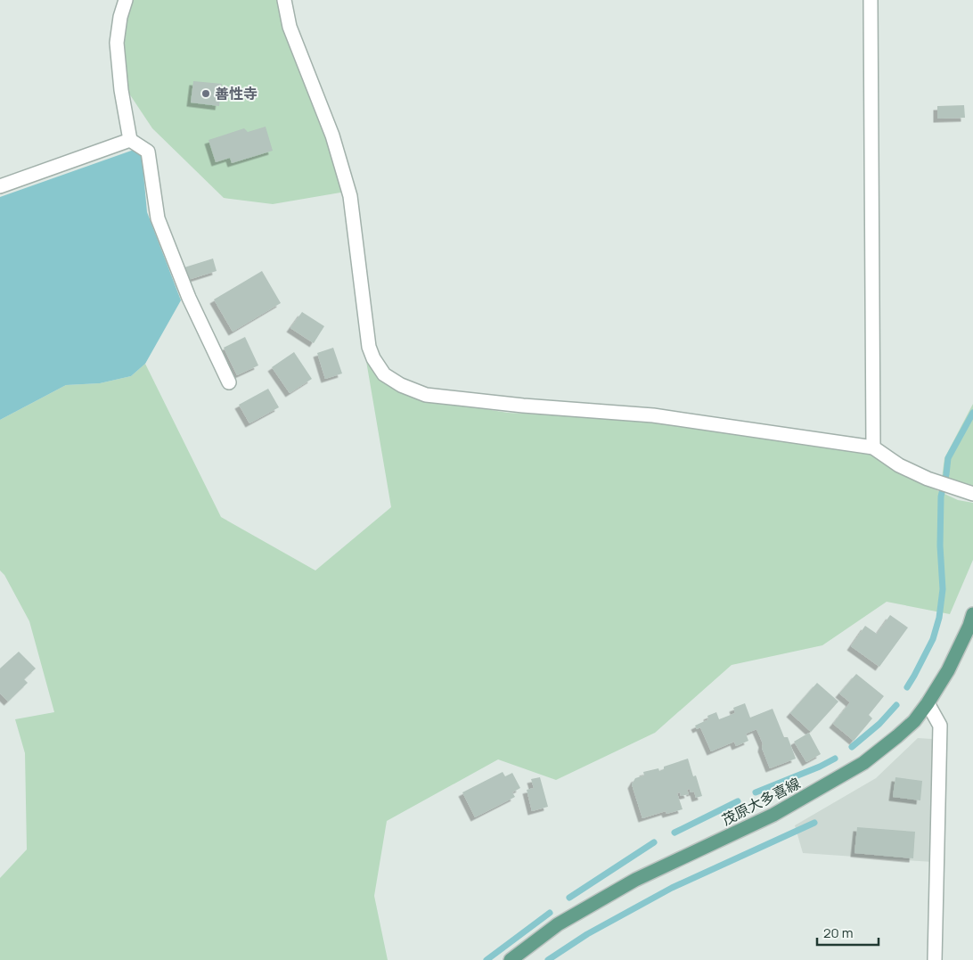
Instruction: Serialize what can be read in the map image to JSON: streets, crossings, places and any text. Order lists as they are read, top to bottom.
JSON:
{
  "streets": {
    "main road": ["茂原大多喜線"]
  },
  "places": ["善性寺"],
  "scale_bar": "20 m"
}
